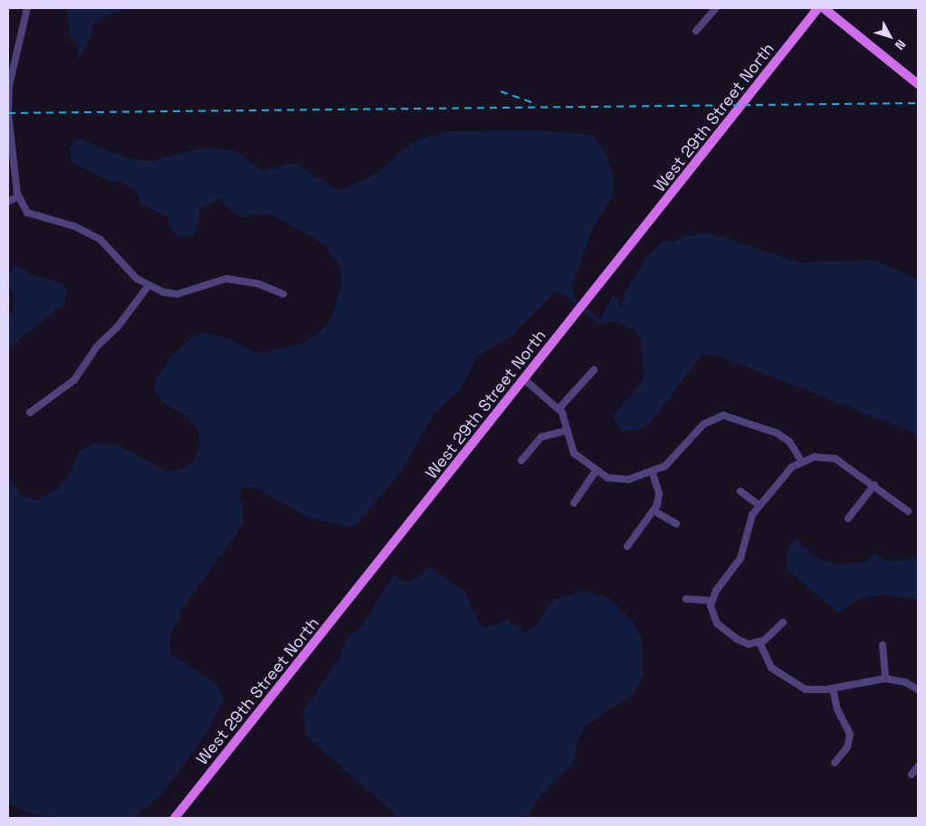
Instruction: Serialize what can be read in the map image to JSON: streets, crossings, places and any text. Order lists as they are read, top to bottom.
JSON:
{
  "streets": {
    "main road": ["West 29th Street North"]
  },
  "north": "bottom right"
}
